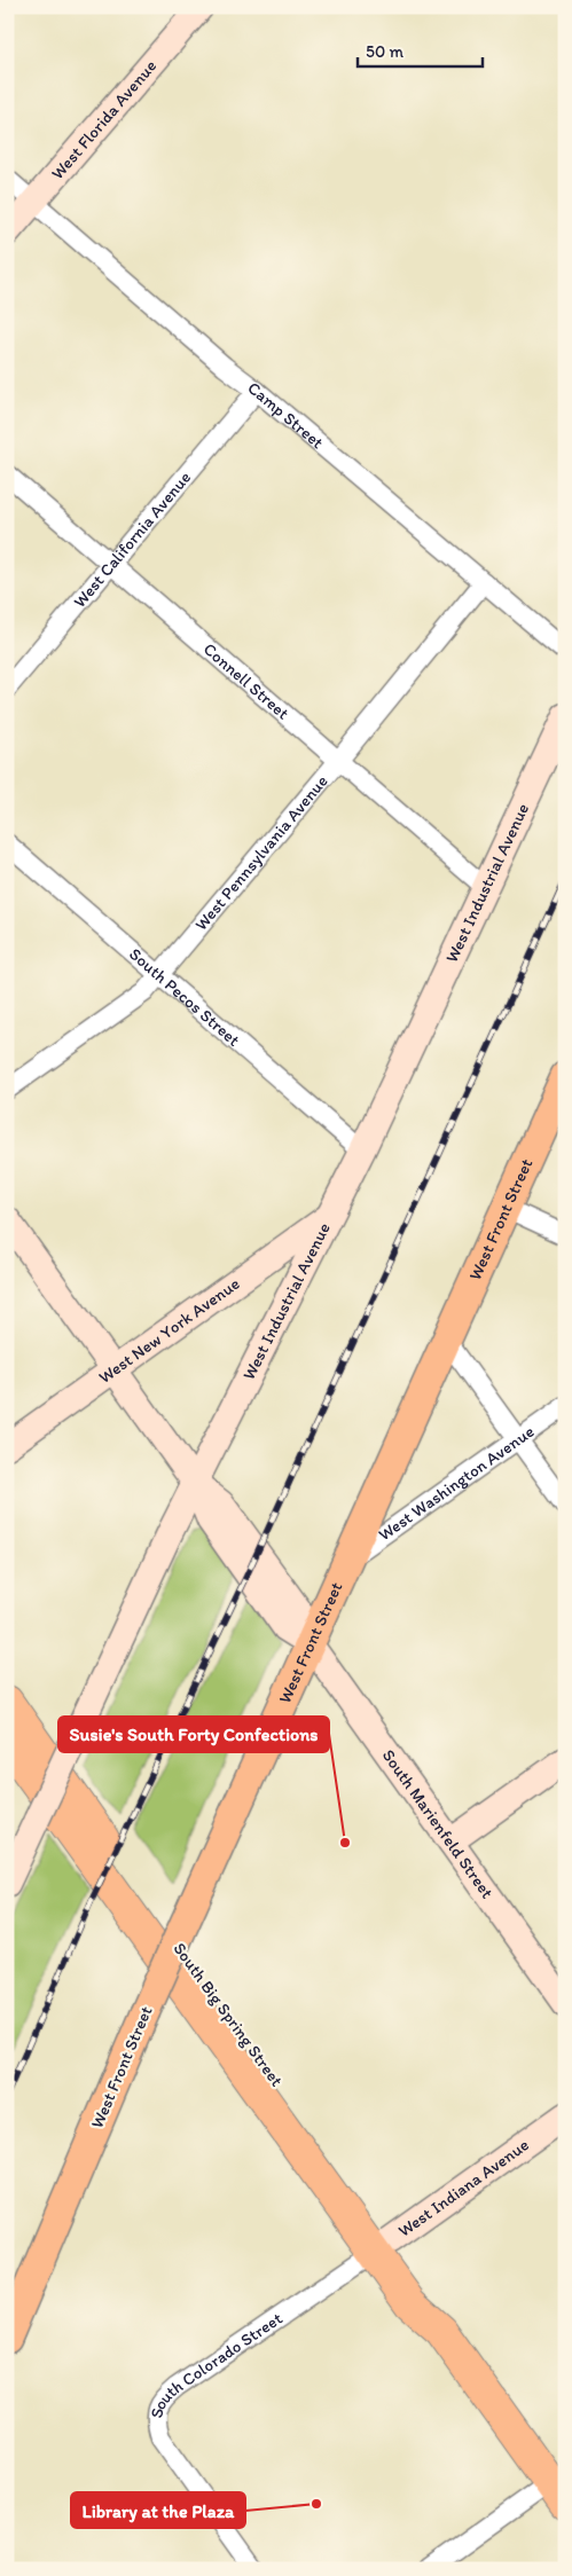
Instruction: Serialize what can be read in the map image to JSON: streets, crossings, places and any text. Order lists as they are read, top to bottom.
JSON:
{
  "streets": {
    "highway": ["South Big Spring Street"],
    "main road": ["West Front Street"],
    "street": [
      "West Florida Avenue",
      "Camp Street",
      "West California Avenue",
      "Connell Street",
      "West Pennsylvania Avenue",
      "West Industrial Avenue",
      "South Pecos Street",
      "West New York Avenue",
      "West Washington Avenue",
      "South Marienfeld Street",
      "West Indiana Avenue",
      "South Colorado Street"
    ]
  },
  "crossings": [
    ["West Florida Avenue", "Camp Street"],
    ["Camp Street", "West California Avenue"],
    ["Camp Street", "West Pennsylvania Avenue"],
    ["West California Avenue", "Connell Street"],
    ["Connell Street", "West Pennsylvania Avenue"],
    ["Connell Street", "West Industrial Avenue"],
    ["West Pennsylvania Avenue", "South Pecos Street"],
    ["West Industrial Avenue", "South Pecos Street"],
    ["West Industrial Avenue", "West New York Avenue"],
    ["West Industrial Avenue", "South Marienfeld Street"],
    ["West Front Street", "West Washington Avenue"],
    ["West Front Street", "South Marienfeld Street"],
    ["West New York Avenue", "South Marienfeld Street"],
    ["South Big Spring Street", "West Indiana Avenue"],
    ["South Big Spring Street", "South Colorado Street"],
    ["West Indiana Avenue", "South Colorado Street"]
  ],
  "places": ["Susie's South Forty Confections", "Library at the Plaza"],
  "scale_bar": "50 m"
}
